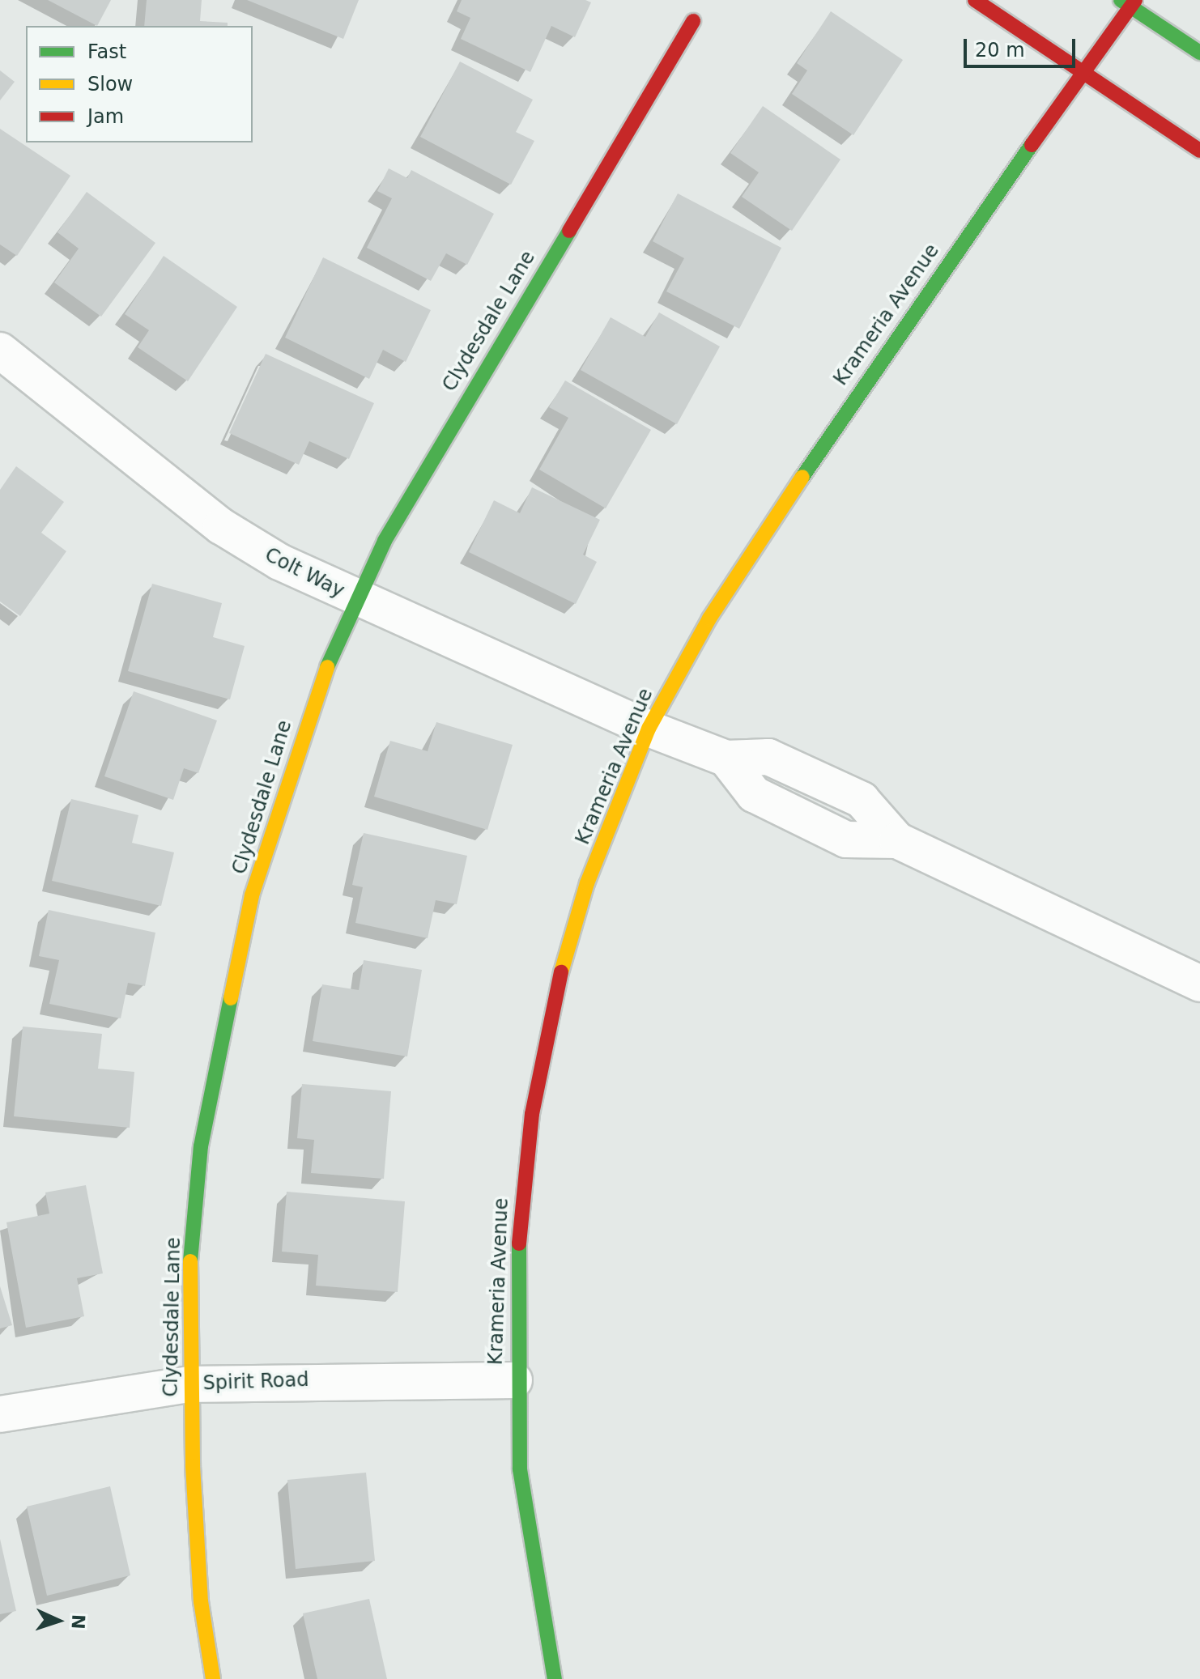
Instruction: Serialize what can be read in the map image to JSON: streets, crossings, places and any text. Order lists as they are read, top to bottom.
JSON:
{
  "streets": {
    "street": [
      "Krameria Avenue",
      "Clydesdale Lane",
      "Colt Way",
      "Spirit Road"
    ]
  },
  "crossings": [
    ["Krameria Avenue", "Colt Way"],
    ["Krameria Avenue", "Spirit Road"],
    ["Clydesdale Lane", "Colt Way"],
    ["Clydesdale Lane", "Spirit Road"]
  ],
  "legend": ["Fast", "Slow", "Jam"],
  "scale_bar": "20 m",
  "north": "right"
}
